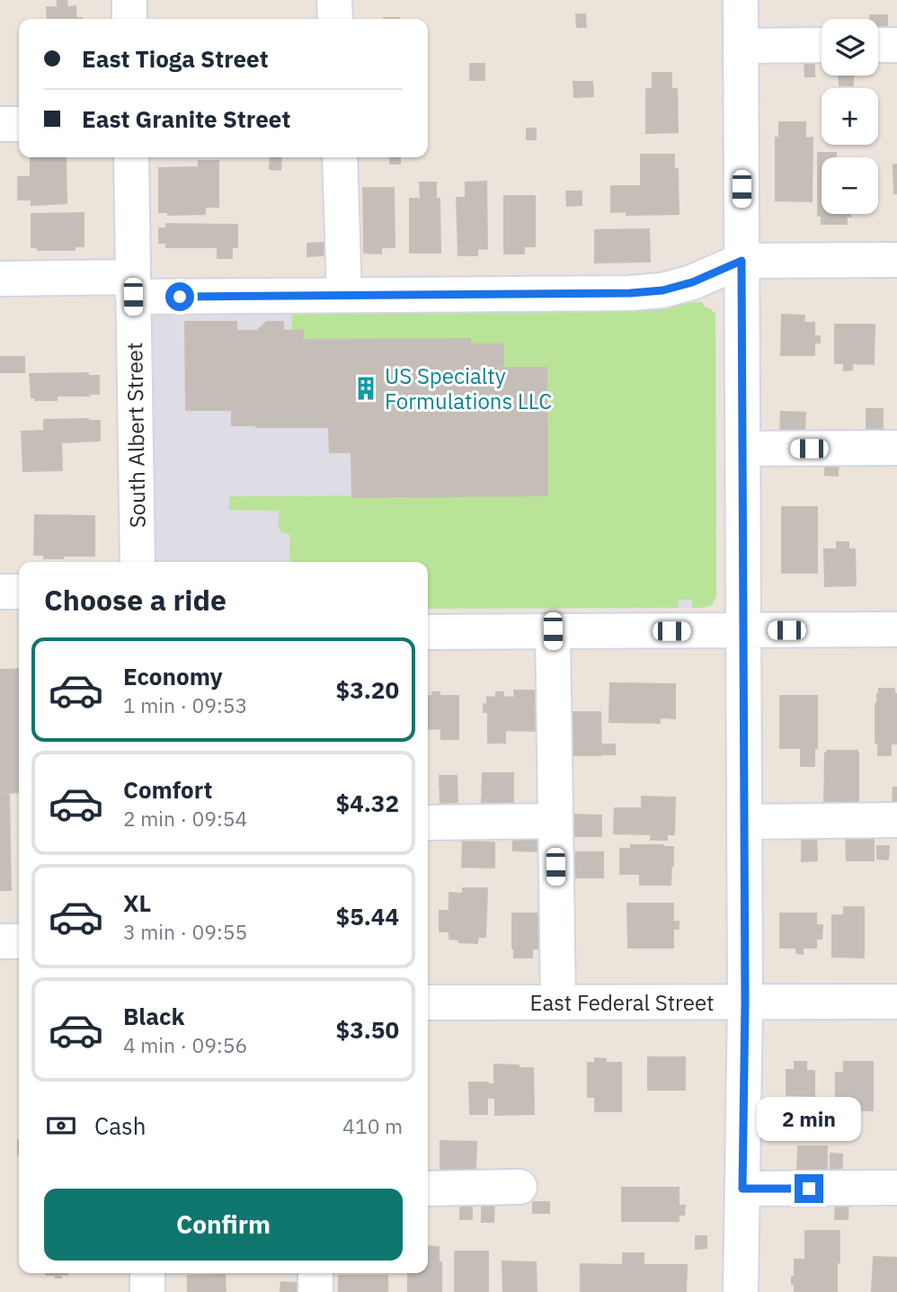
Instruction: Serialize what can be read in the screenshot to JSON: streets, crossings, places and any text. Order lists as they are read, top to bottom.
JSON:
{
  "streets": {
    "street": ["South Albert Street", "East Federal Street"]
  },
  "places": {
    "building": ["US Specialty Formulations LLC"]
  },
  "page": {
    "map_buttons": ["+", "−"],
    "banner": ["East Tioga Street", "East Granite Street"],
    "heading": "Choose a ride",
    "list": [
      {
        "name": "Economy",
        "note": "1 min · 09:53",
        "value": "$3.20"
      },
      {
        "name": "Comfort",
        "note": "2 min · 09:54",
        "value": "$4.32"
      },
      {
        "name": "XL",
        "note": "3 min · 09:55",
        "value": "$5.44"
      },
      {
        "name": "Black",
        "note": "4 min · 09:56",
        "value": "$3.50"
      }
    ],
    "pay": ["Cash", "410 m"],
    "bubble": "2 min",
    "buttons": "Confirm"
  }
}
